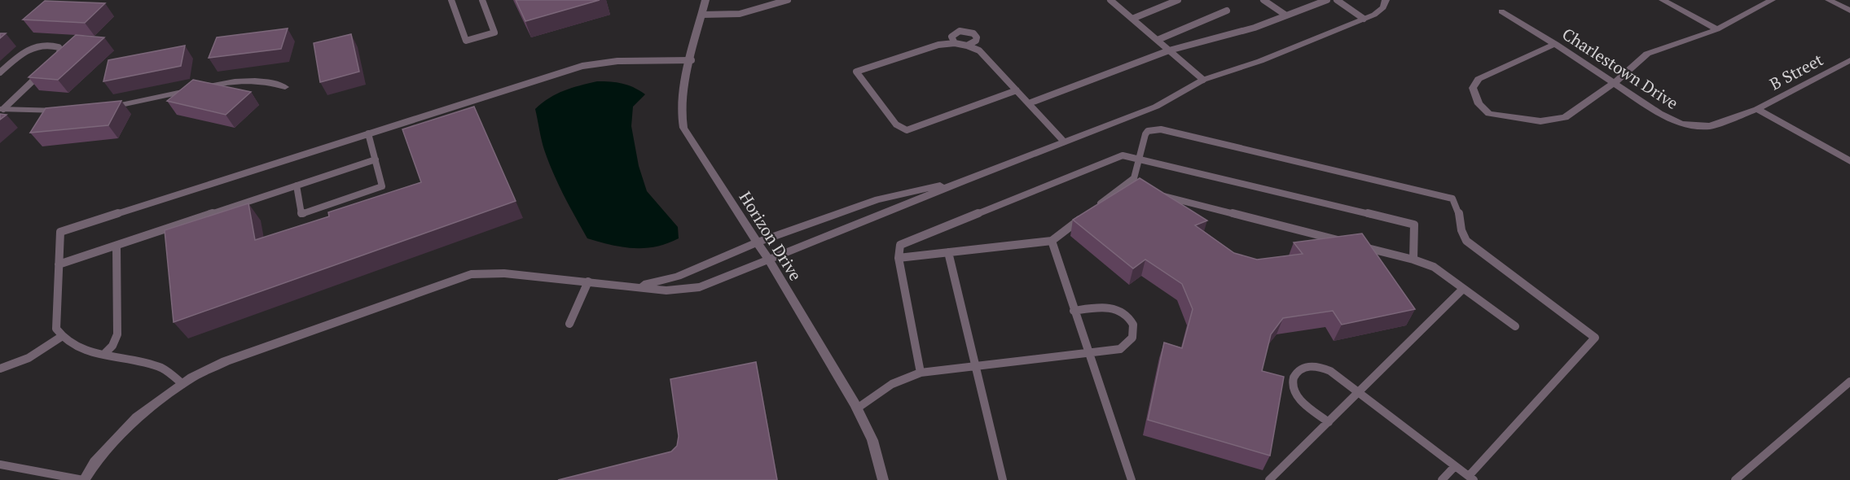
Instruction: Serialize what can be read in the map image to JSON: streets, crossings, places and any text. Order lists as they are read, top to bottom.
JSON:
{
  "streets": {
    "street": ["Charlestown Drive", "B Street", "Horizon Drive"]
  },
  "crossings": [
    ["Charlestown Drive", "B Street"]
  ]
}
